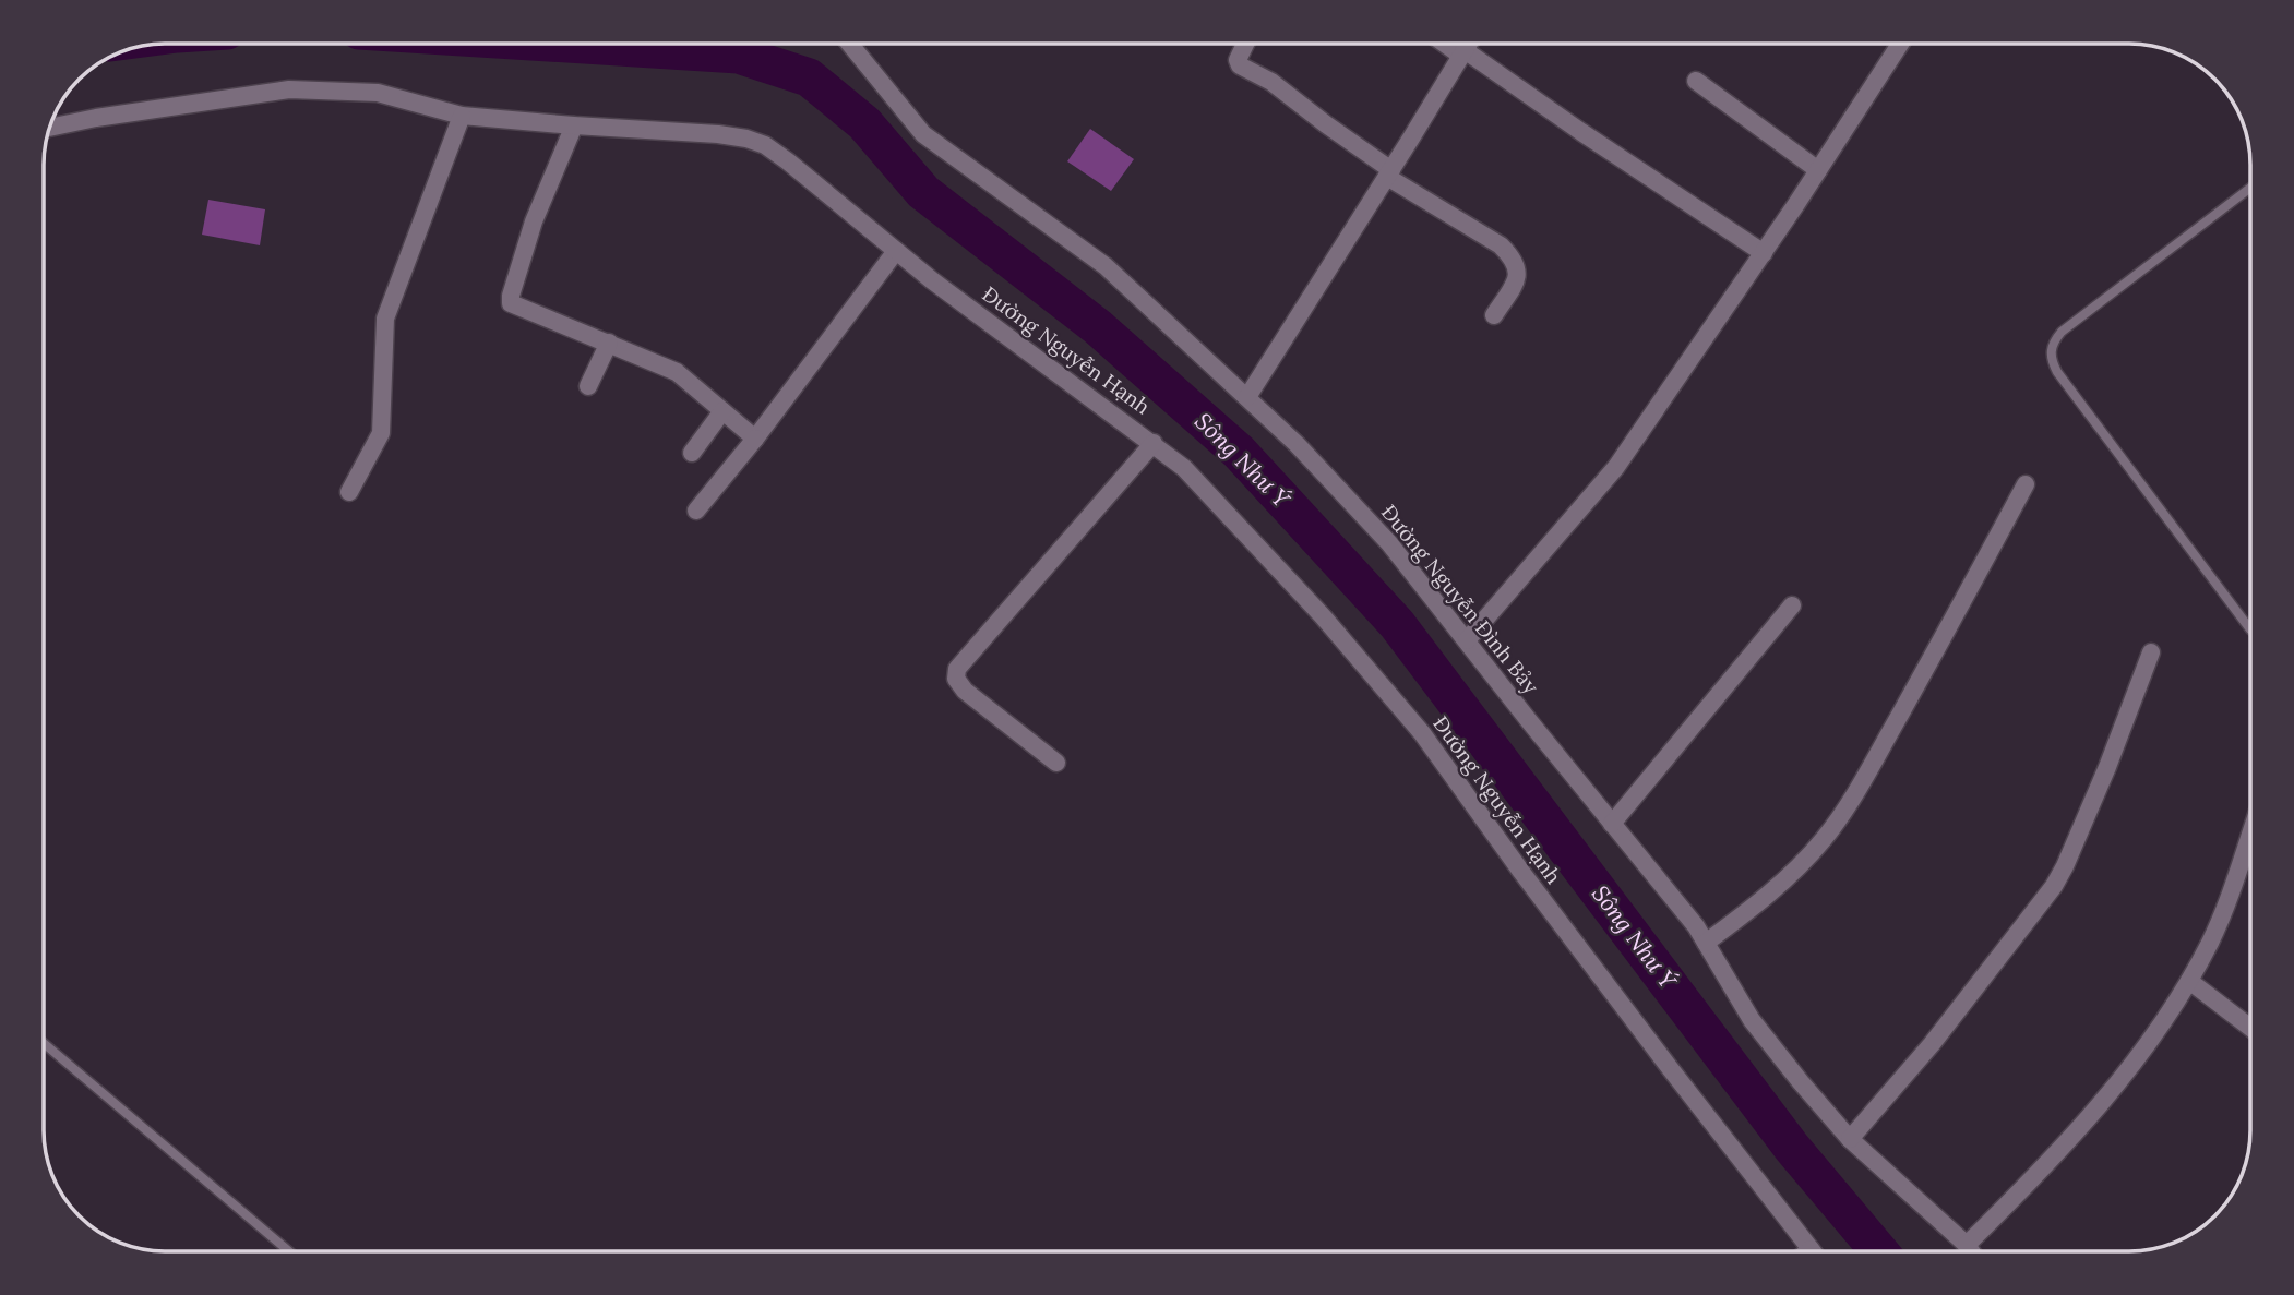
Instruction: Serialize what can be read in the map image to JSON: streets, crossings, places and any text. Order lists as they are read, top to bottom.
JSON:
{
  "streets": {
    "street": ["Đường Nguyễn Hạnh", "Đường Nguyễn Đình Bảy"]
  },
  "water": ["Sông Như Ý"]
}
